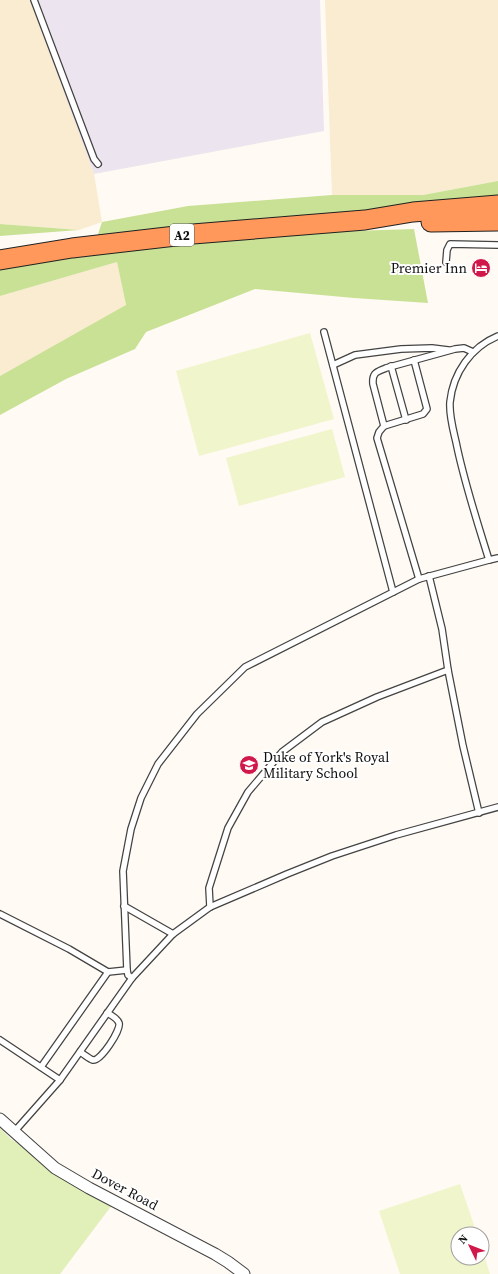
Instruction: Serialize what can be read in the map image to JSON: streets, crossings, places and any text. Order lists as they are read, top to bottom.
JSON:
{
  "streets": {
    "highway": ["A2"],
    "street": ["Dover Road"]
  },
  "places": {
    "hotel": ["Premier Inn"],
    "school or university": ["Duke of York's Royal Military School"]
  },
  "north": "top left"
}
